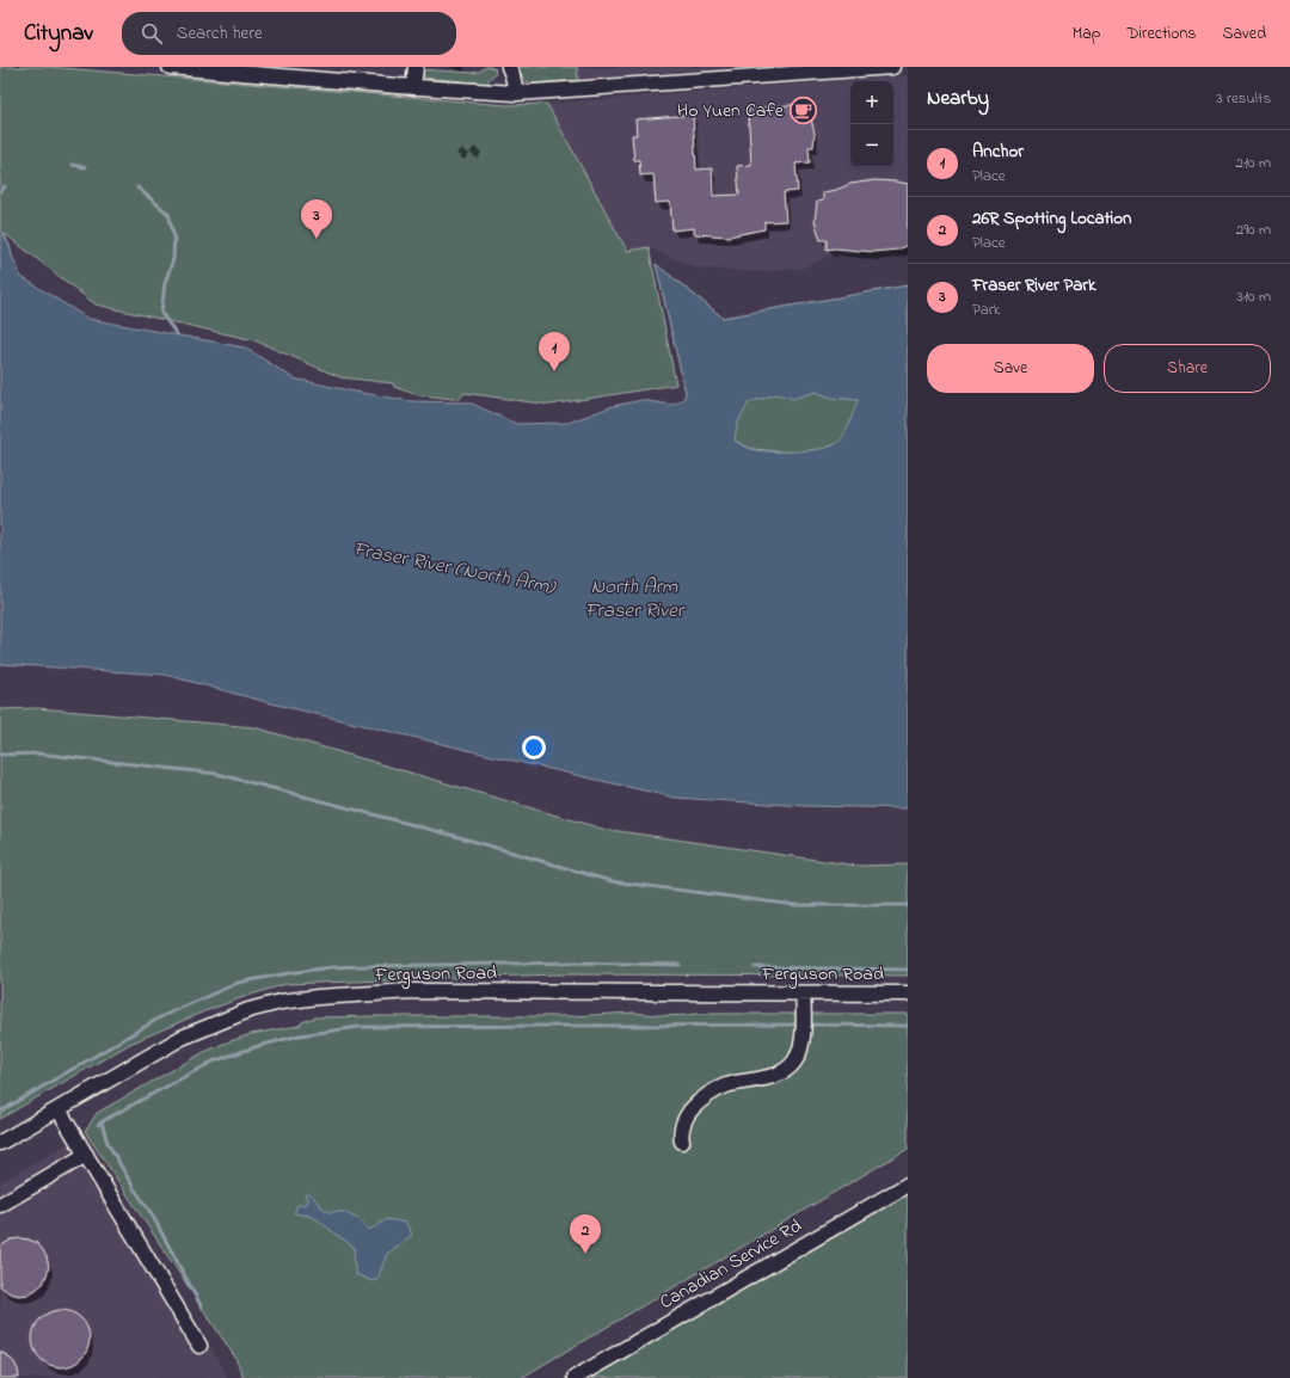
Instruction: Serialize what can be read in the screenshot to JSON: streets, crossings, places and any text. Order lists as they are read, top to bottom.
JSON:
{
  "streets": {
    "street": ["Ferguson Road", "Canadian Service Rd"]
  },
  "water": ["Fraser River (North Arm)", "North Arm Fraser River"],
  "places": {
    "cafe": ["Ho Yuen Cafe"]
  },
  "page": {
    "header": "Citynav",
    "search": "Search here",
    "nav": ["Map", "Directions", "Saved"],
    "heading": ["Nearby", "3 results"],
    "map_buttons": ["+", "−"],
    "list": [
      {
        "mark": "1",
        "name": "Anchor",
        "note": "Place",
        "value": "210 m"
      },
      {
        "mark": "2",
        "name": "26R Spotting Location",
        "note": "Place",
        "value": "290 m"
      },
      {
        "mark": "3",
        "name": "Fraser River Park",
        "note": "Park",
        "value": "310 m"
      }
    ],
    "pins": ["3", "1", "2"],
    "buttons": ["Save", "Share"]
  }
}
